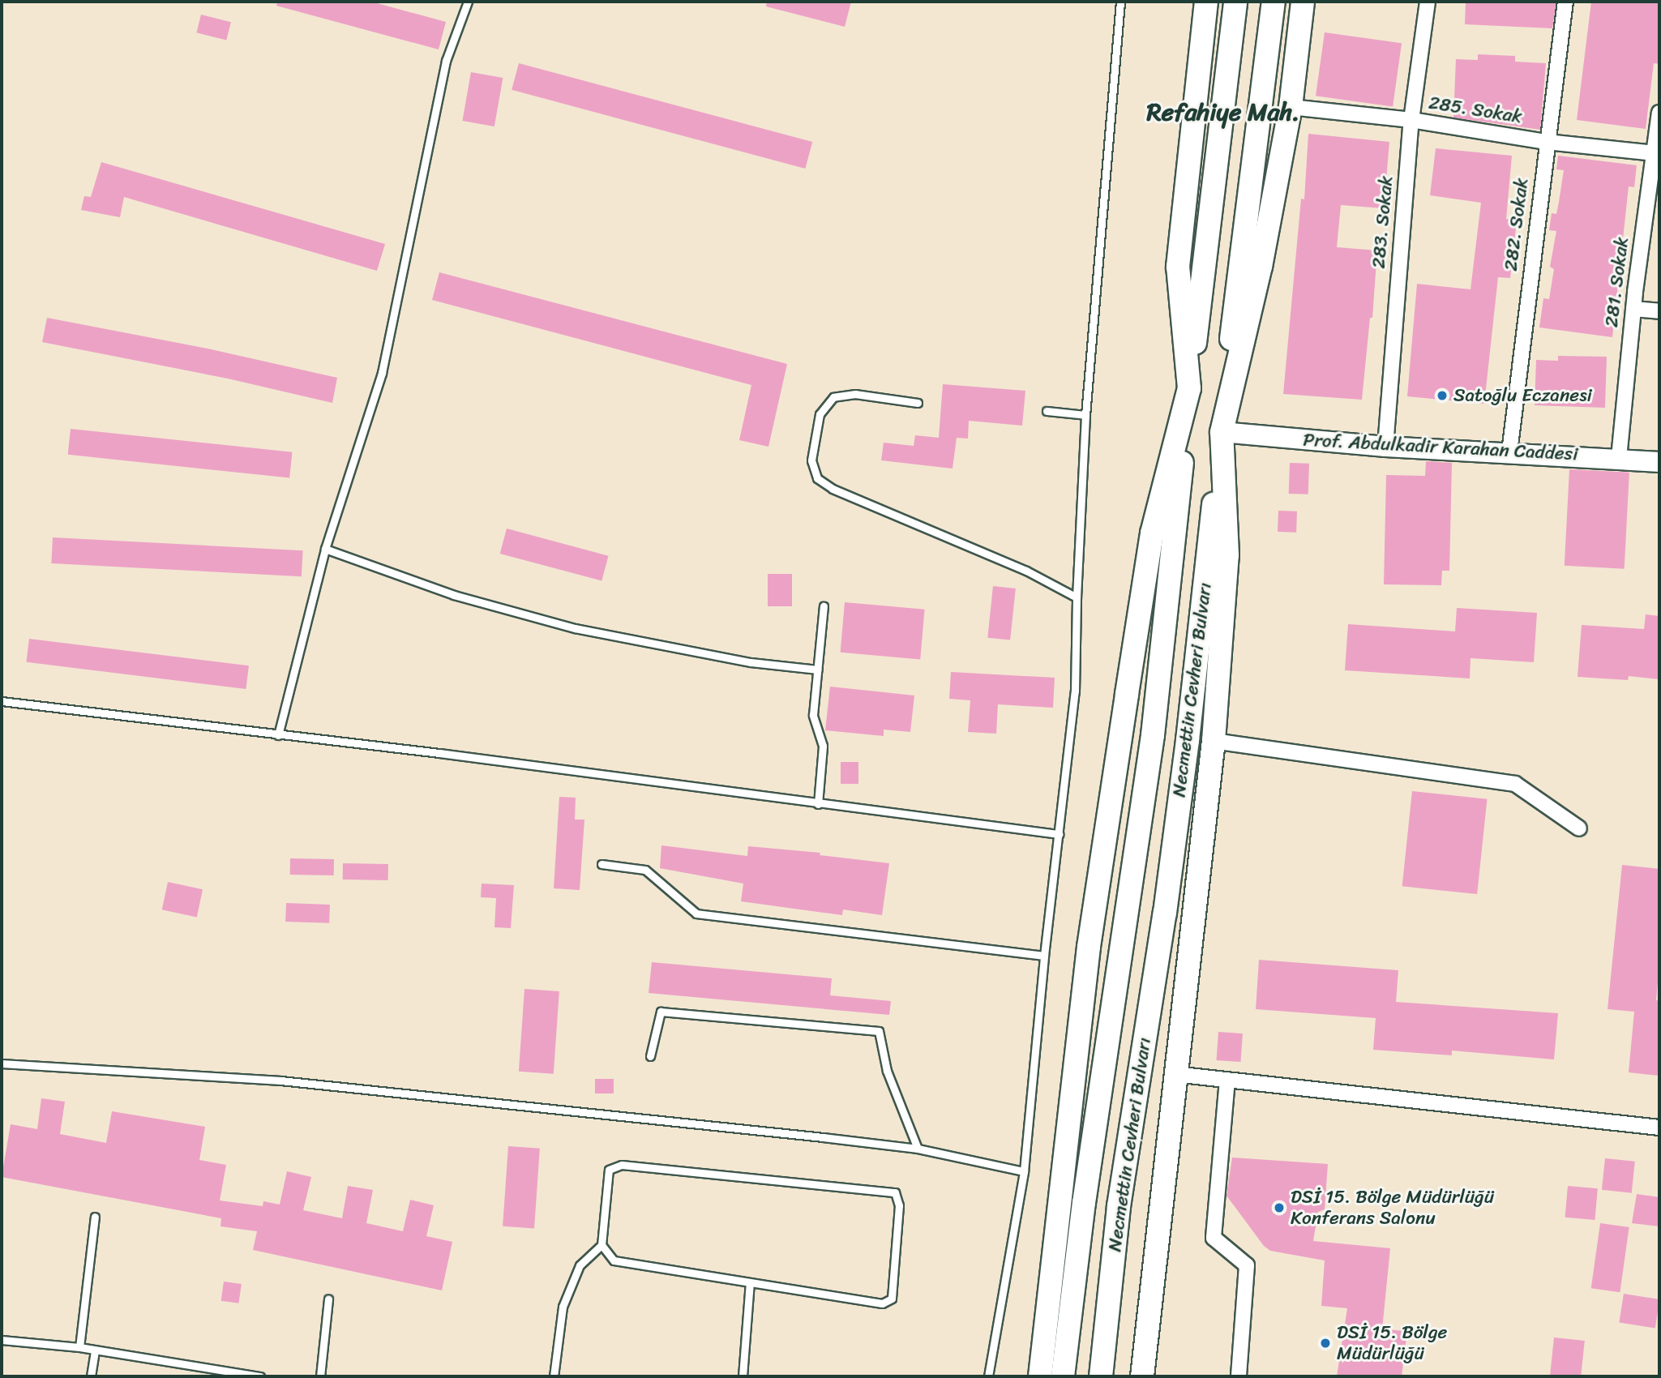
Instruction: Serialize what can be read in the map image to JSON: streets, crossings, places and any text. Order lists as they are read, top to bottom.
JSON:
{
  "streets": {
    "main road": ["Prof. Abdulkadir Karahan Caddesi", "Necmettin Cevheri Bulvarı"],
    "street": [
      "285. Sokak",
      "283. Sokak",
      "282. Sokak",
      "281. Sokak"
    ]
  },
  "crossings": [
    ["285. Sokak", "283. Sokak"],
    ["285. Sokak", "282. Sokak"],
    ["285. Sokak", "281. Sokak"],
    ["283. Sokak", "Prof. Abdulkadir Karahan Caddesi"],
    ["282. Sokak", "Prof. Abdulkadir Karahan Caddesi"],
    ["281. Sokak", "Prof. Abdulkadir Karahan Caddesi"],
    ["Prof. Abdulkadir Karahan Caddesi", "Necmettin Cevheri Bulvarı"]
  ],
  "districts": ["Refahiye Mah."],
  "places": ["Satoğlu Eczanesi", "DSİ 15. Bölge Müdürlüğü Konferans Salonu", "DSİ 15. Bölge Müdürlüğü"]
}
